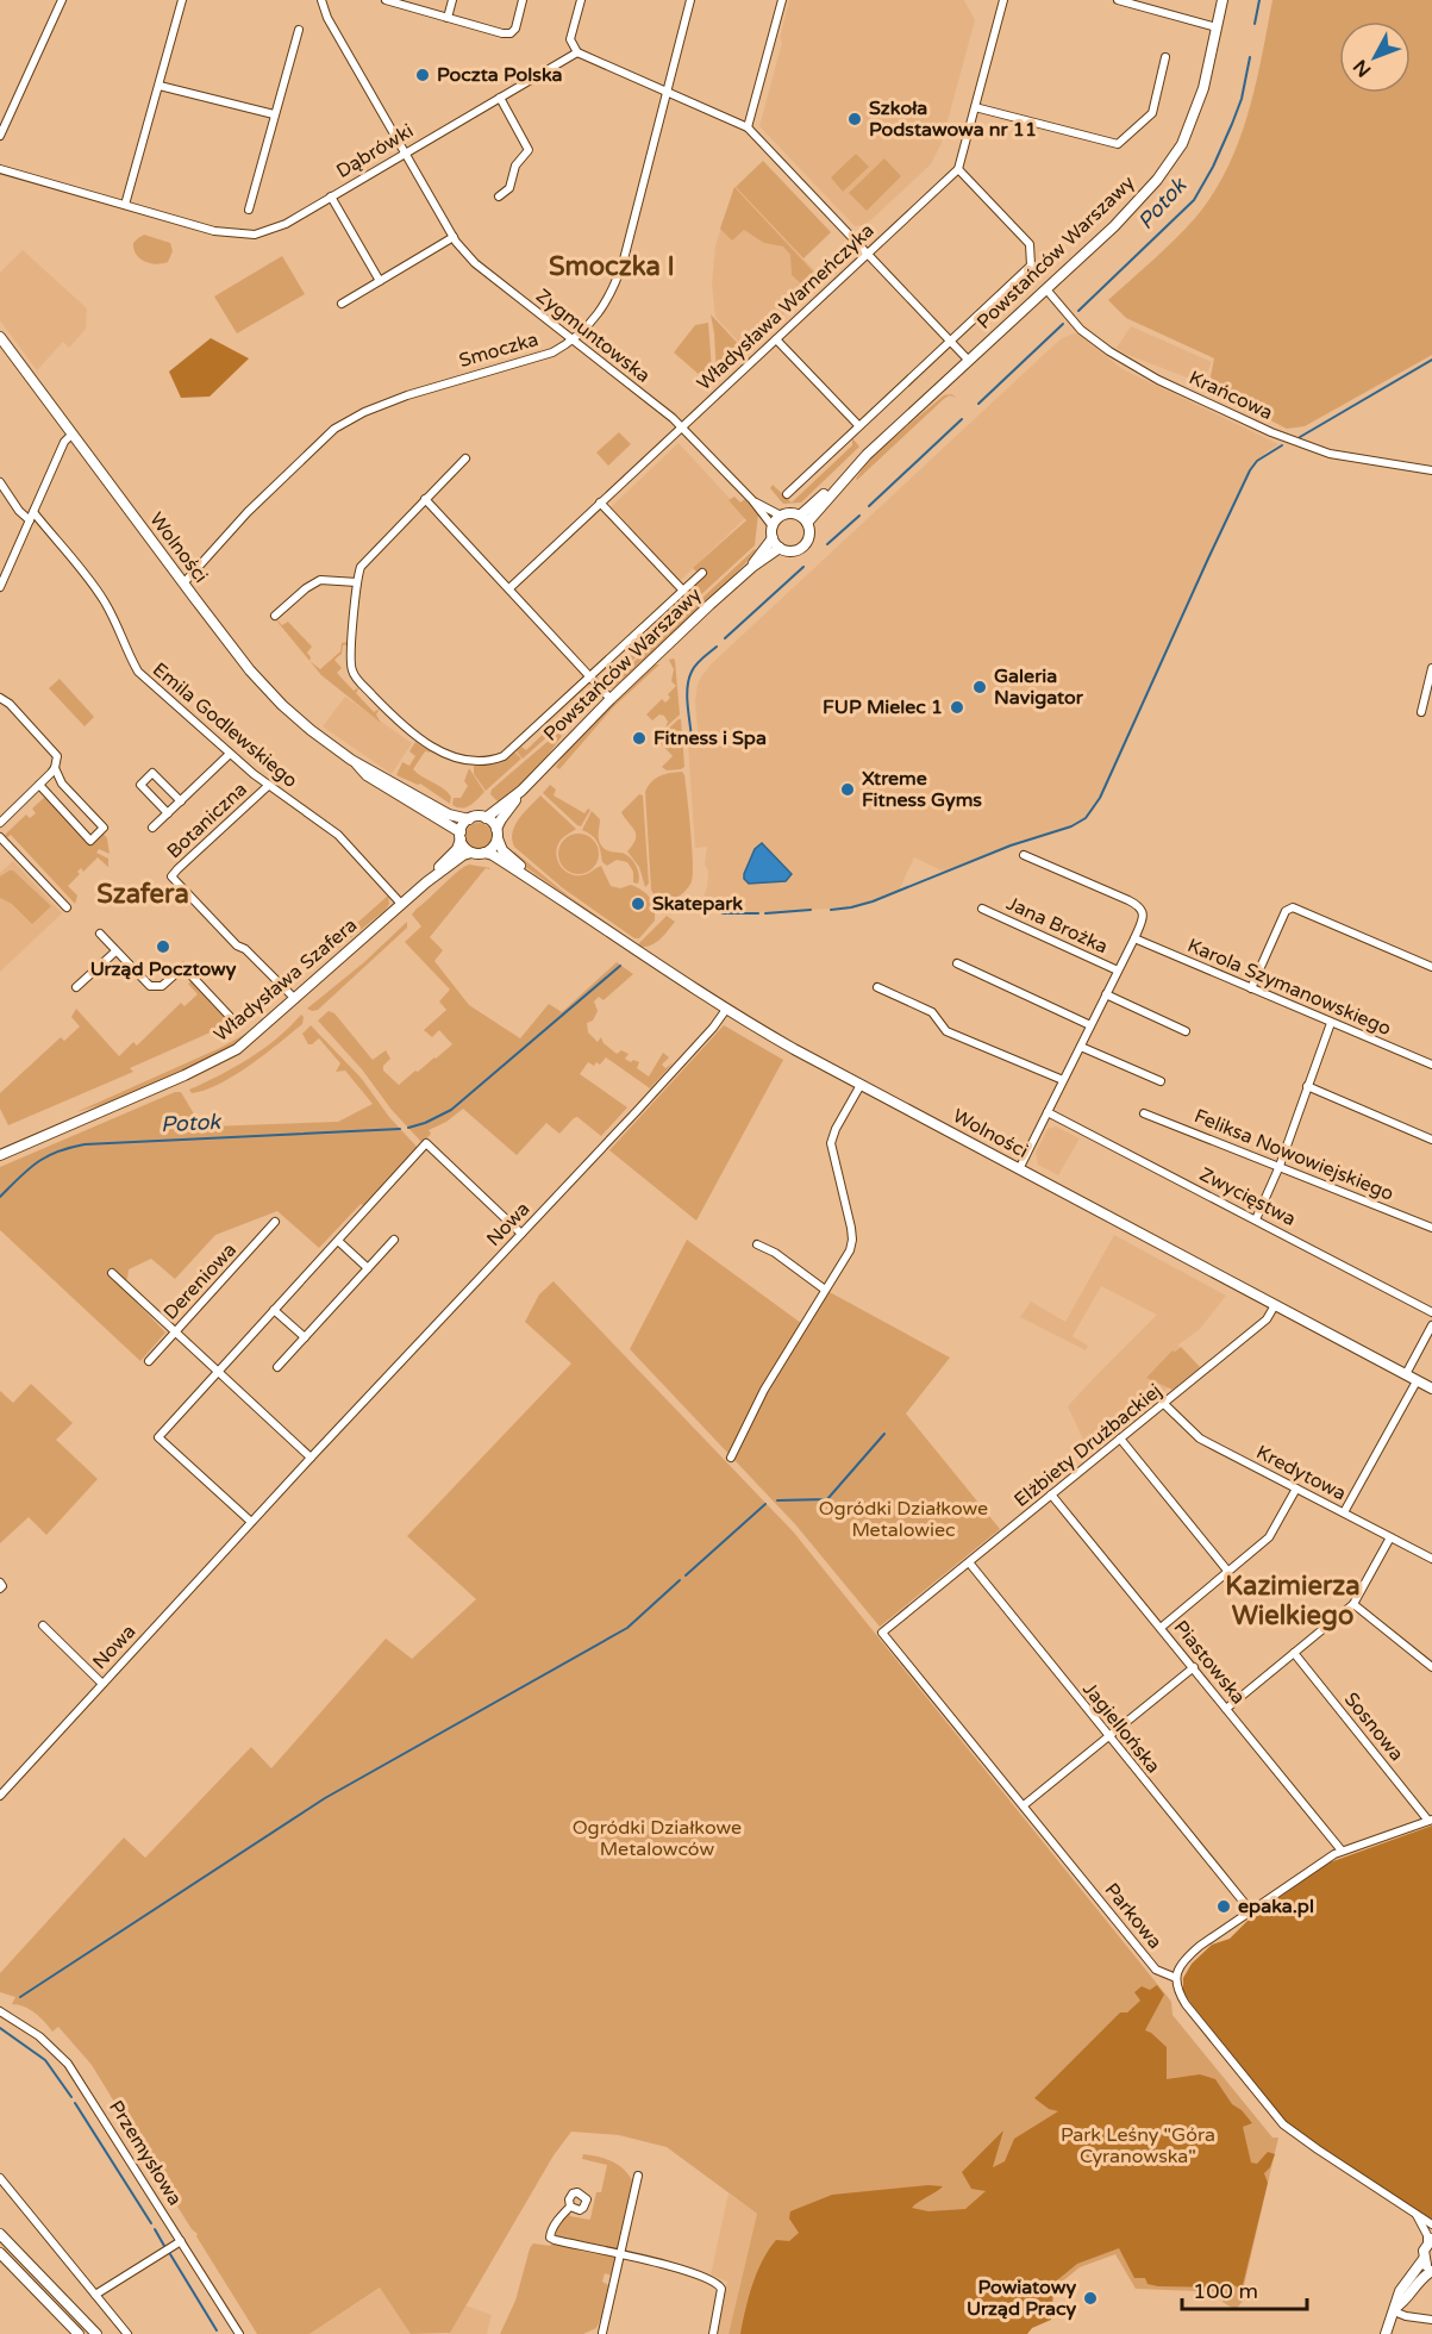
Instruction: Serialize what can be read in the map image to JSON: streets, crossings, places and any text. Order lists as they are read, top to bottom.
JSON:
{
  "streets": {
    "street": [
      "Dąbrówki",
      "Powstańców Warszawy",
      "Władysława Warneńczyka",
      "Zygmuntowska",
      "Smoczka",
      "Krańcowa",
      "Wolności",
      "Emila Godlewskiego",
      "Botaniczna",
      "Jana Brożka",
      "Władysława Szafera",
      "Karola Szymanowskiego",
      "Feliksa Nowowiejskiego",
      "Zwycięstwa",
      "Nowa",
      "Dereniowa",
      "Elżbiety Drużbackiej",
      "Kredytowa",
      "Piastowska",
      "Sosnowa",
      "Jagiellońska",
      "Parkowa",
      "Przemysłowa"
    ]
  },
  "crossings": [
    ["Dąbrówki", "Zygmuntowska"],
    ["Powstańców Warszawy", "Zygmuntowska"],
    ["Powstańców Warszawy", "Krańcowa"],
    ["Powstańców Warszawy", "Wolności"],
    ["Powstańców Warszawy", "Władysława Szafera"],
    ["Władysława Warneńczyka", "Zygmuntowska"],
    ["Zygmuntowska", "Smoczka"],
    ["Smoczka", "Wolności"],
    ["Wolności", "Władysława Szafera"],
    ["Wolności", "Nowa"],
    ["Wolności", "Elżbiety Drużbackiej"],
    ["Emila Godlewskiego", "Botaniczna"],
    ["Emila Godlewskiego", "Władysława Szafera"],
    ["Botaniczna", "Władysława Szafera"],
    ["Elżbiety Drużbackiej", "Kredytowa"],
    ["Elżbiety Drużbackiej", "Piastowska"],
    ["Elżbiety Drużbackiej", "Jagiellońska"],
    ["Elżbiety Drużbackiej", "Parkowa"]
  ],
  "districts": ["Smoczka I", "Szafera", "Kazimierza Wielkiego"],
  "water": ["Potok"],
  "parks": ["Ogródki Działkowe Metalowiec", "Ogródki Działkowe Metalowców", "Park Leśny \"Góra Cyranowska\""],
  "places": [
    "Poczta Polska",
    "Szkoła Podstawowa nr 11",
    "Galeria Navigator",
    "FUP Mielec 1",
    "Fitness i Spa",
    "Xtreme Fitness Gyms",
    "Skatepark",
    "Urząd Pocztowy",
    "epaka.pl",
    "Powiatowy Urząd Pracy"
  ],
  "scale_bar": "100 m",
  "north": "bottom left"
}
